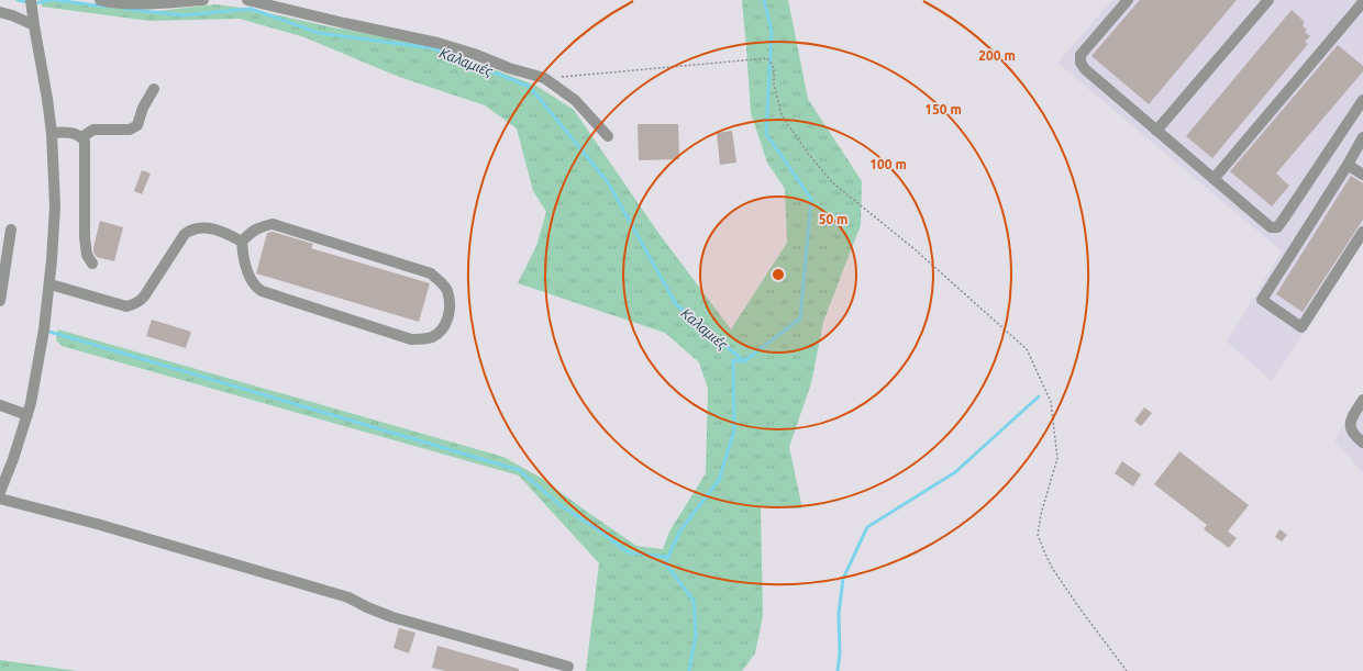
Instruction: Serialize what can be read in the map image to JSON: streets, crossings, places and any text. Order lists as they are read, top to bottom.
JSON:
{
  "water": ["Καλαμιές"],
  "rings": [
    "200 m",
    "150 m",
    "100 m",
    "50 m"
  ]
}
